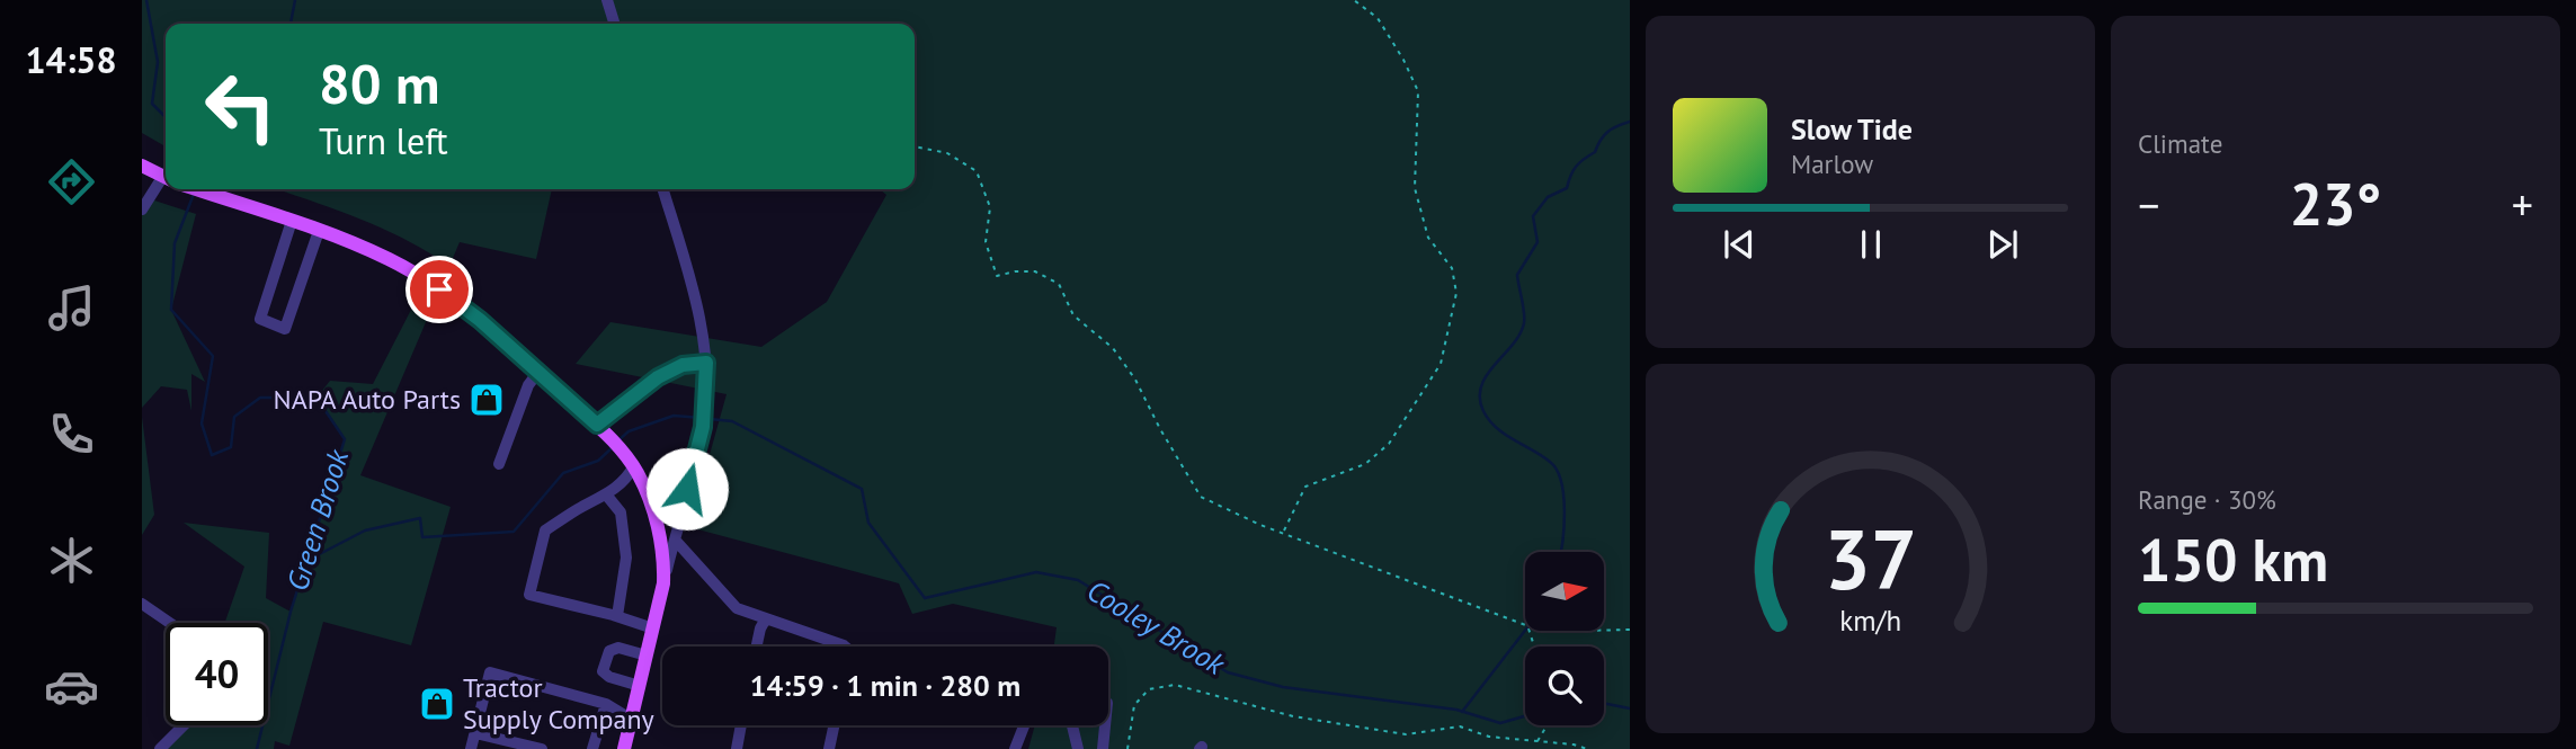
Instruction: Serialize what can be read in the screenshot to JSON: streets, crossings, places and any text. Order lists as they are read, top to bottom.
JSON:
{
  "water": ["Green Brook", "Cooley Brook"],
  "places": {
    "shop": ["NAPA Auto Parts", "Tractor Supply Company"]
  },
  "north": "right",
  "page": {
    "tabs": "14:58",
    "tile": [
      "Climate",
      ["Range · 30%", "150 km"]
    ],
    "turn": ["80 m", "Turn left"],
    "song": ["Slow Tide", "Marlow"],
    "heat": ["−", "23°", "+"],
    "limit": "40",
    "trip": "14:59 · 1 min · 280 m",
    "gauge": ["37", "km/h"]
  }
}
